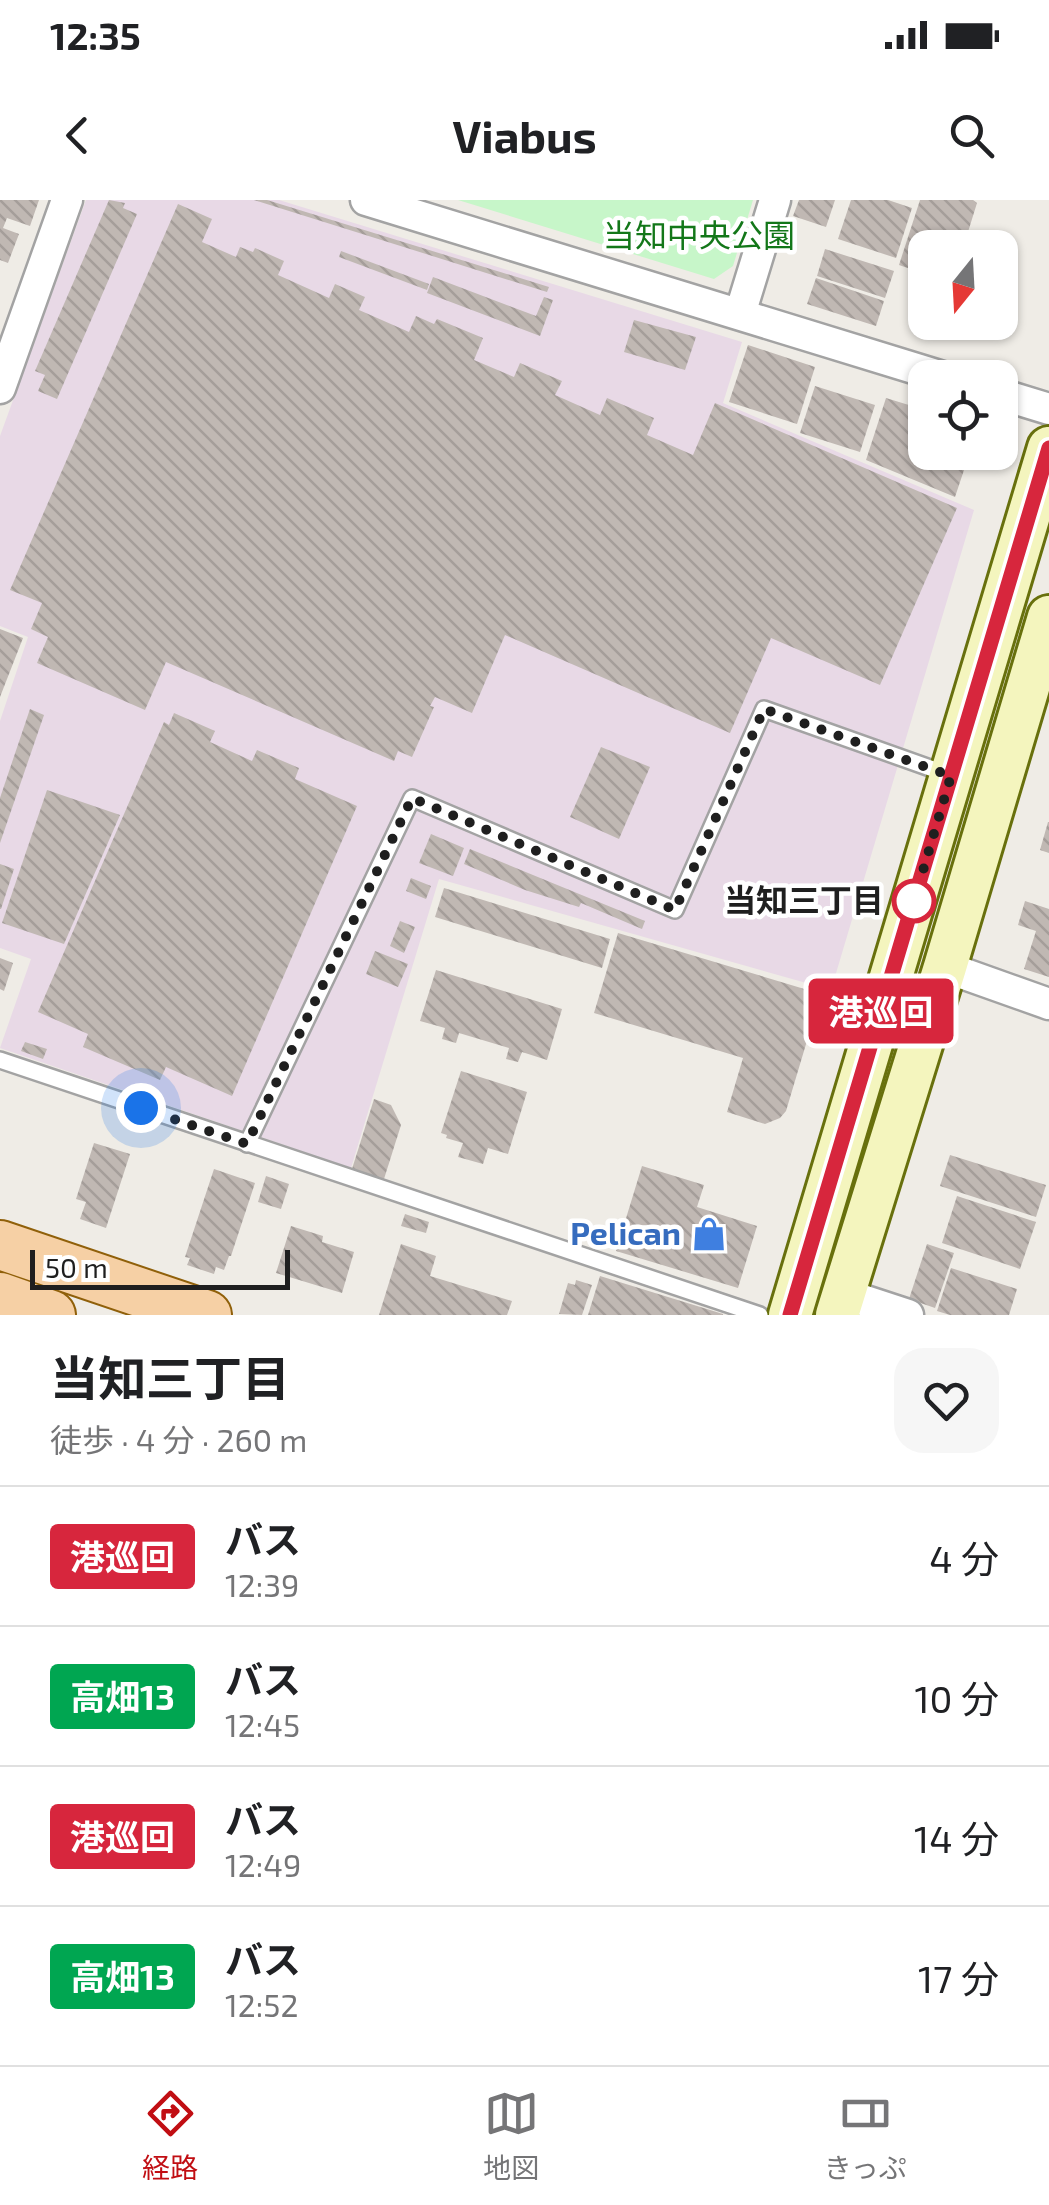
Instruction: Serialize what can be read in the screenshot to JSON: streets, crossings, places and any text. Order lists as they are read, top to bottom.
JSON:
{
  "parks": ["当知中央公園"],
  "places": {
    "other": ["当知三丁目"],
    "shop": ["Pelican"]
  },
  "lines": ["bus line 港巡回"],
  "scale_bar": "50 m",
  "north": "bottom",
  "page": {
    "status": "12:35",
    "header": "Viabus",
    "on_map": "港巡回",
    "scale": "50 m",
    "heading": ["当知三丁目", "徒歩 · 4 分 · 260 m"],
    "list": [
      {
        "mark": "港巡回",
        "name": "バス",
        "note": "12:39",
        "value": "4 分"
      },
      {
        "mark": "高畑13",
        "name": "バス",
        "note": "12:45",
        "value": "10 分"
      },
      {
        "mark": "港巡回",
        "name": "バス",
        "note": "12:49",
        "value": "14 分"
      },
      {
        "mark": "高畑13",
        "name": "バス",
        "note": "12:52",
        "value": "17 分"
      }
    ],
    "tabs": ["経路", "地図", "きっぷ"]
  }
}
